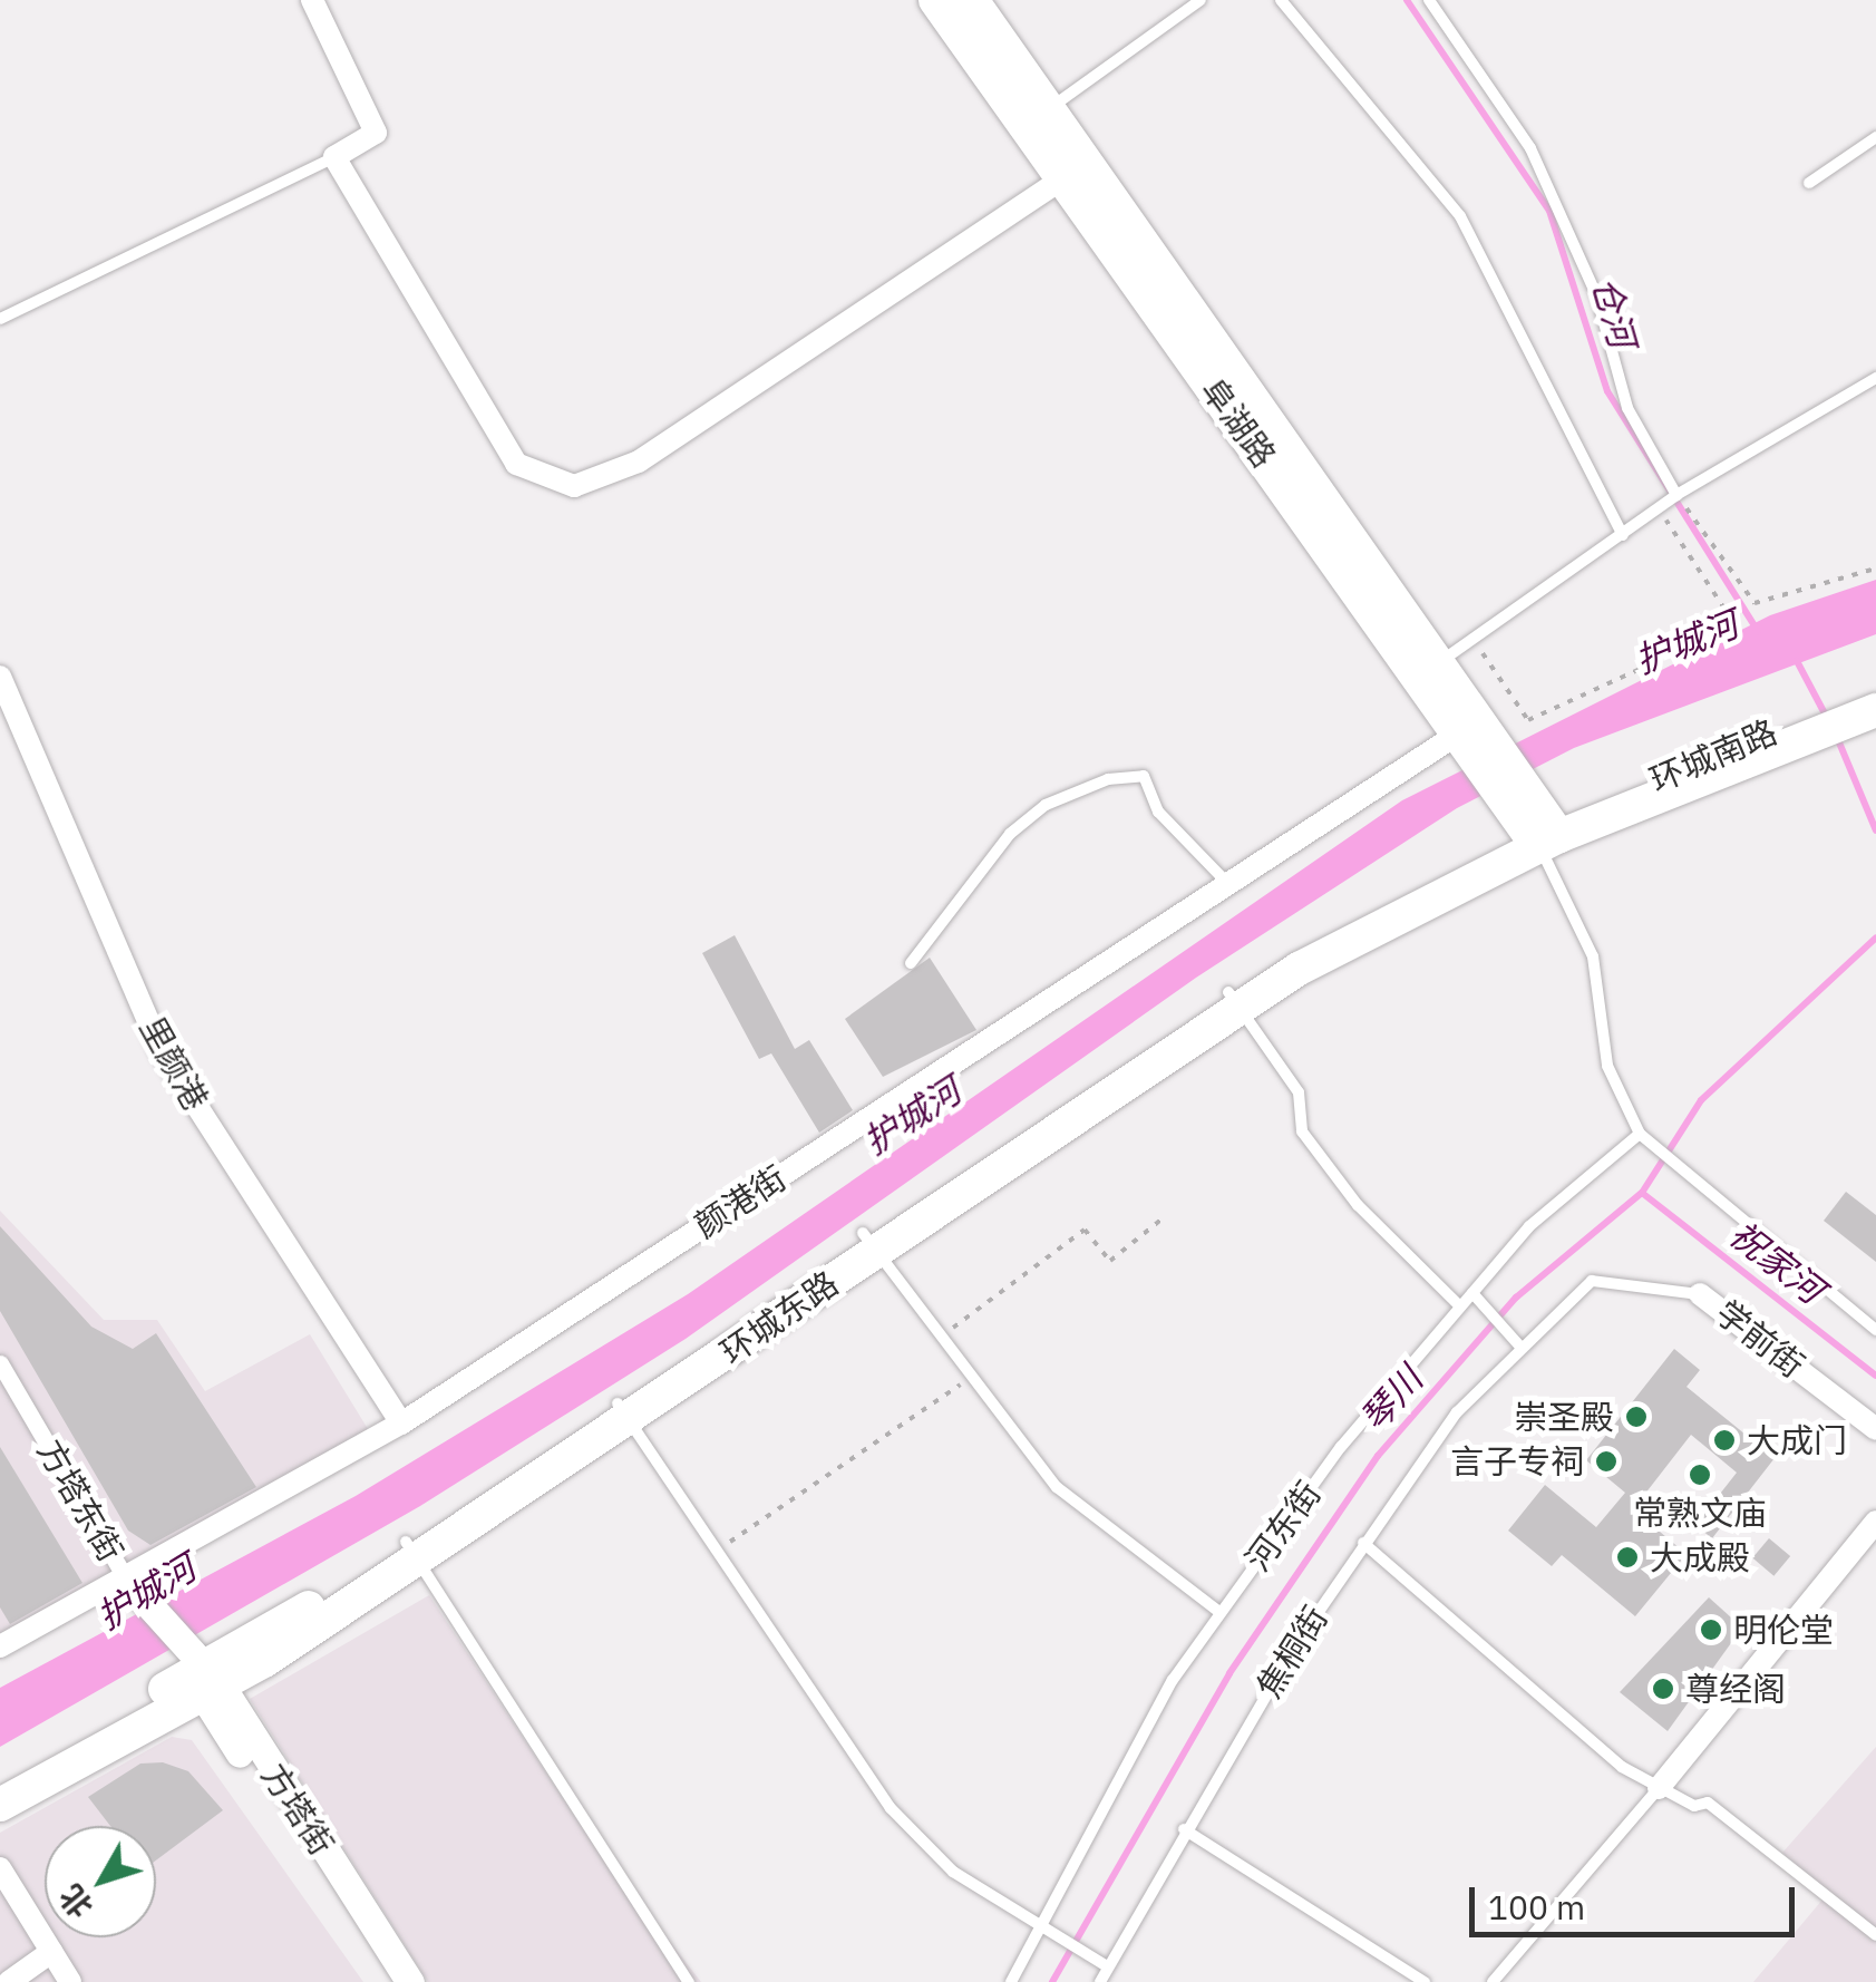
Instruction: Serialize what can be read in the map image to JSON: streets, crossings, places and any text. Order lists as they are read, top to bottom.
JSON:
{
  "streets": {
    "main road": ["阜湖路", "环城南路", "环城东路"],
    "street": [
      "里颜港",
      "颜港街",
      "学前街",
      "方塔东街",
      "方塔街"
    ],
    "lane": ["河东街", "焦桐街"]
  },
  "crossings": [
    ["阜湖路", "环城南路"],
    ["阜湖路", "颜港街"],
    ["阜湖路", "环城东路"],
    ["环城南路", "环城东路"],
    ["里颜港", "颜港街"],
    ["颜港街", "方塔东街"],
    ["颜港街", "方塔街"],
    ["环城东路", "方塔街"],
    ["学前街", "焦桐街"],
    ["方塔东街", "方塔街"]
  ],
  "water": [
    "仓河",
    "护城河",
    "祝家河",
    "琴川"
  ],
  "places": [
    "崇圣殿",
    "大成门",
    "言子专祠",
    "常熟文庙",
    "大成殿",
    "明伦堂",
    "尊经阁"
  ],
  "scale_bar": "100 m",
  "north": "bottom left"
}
